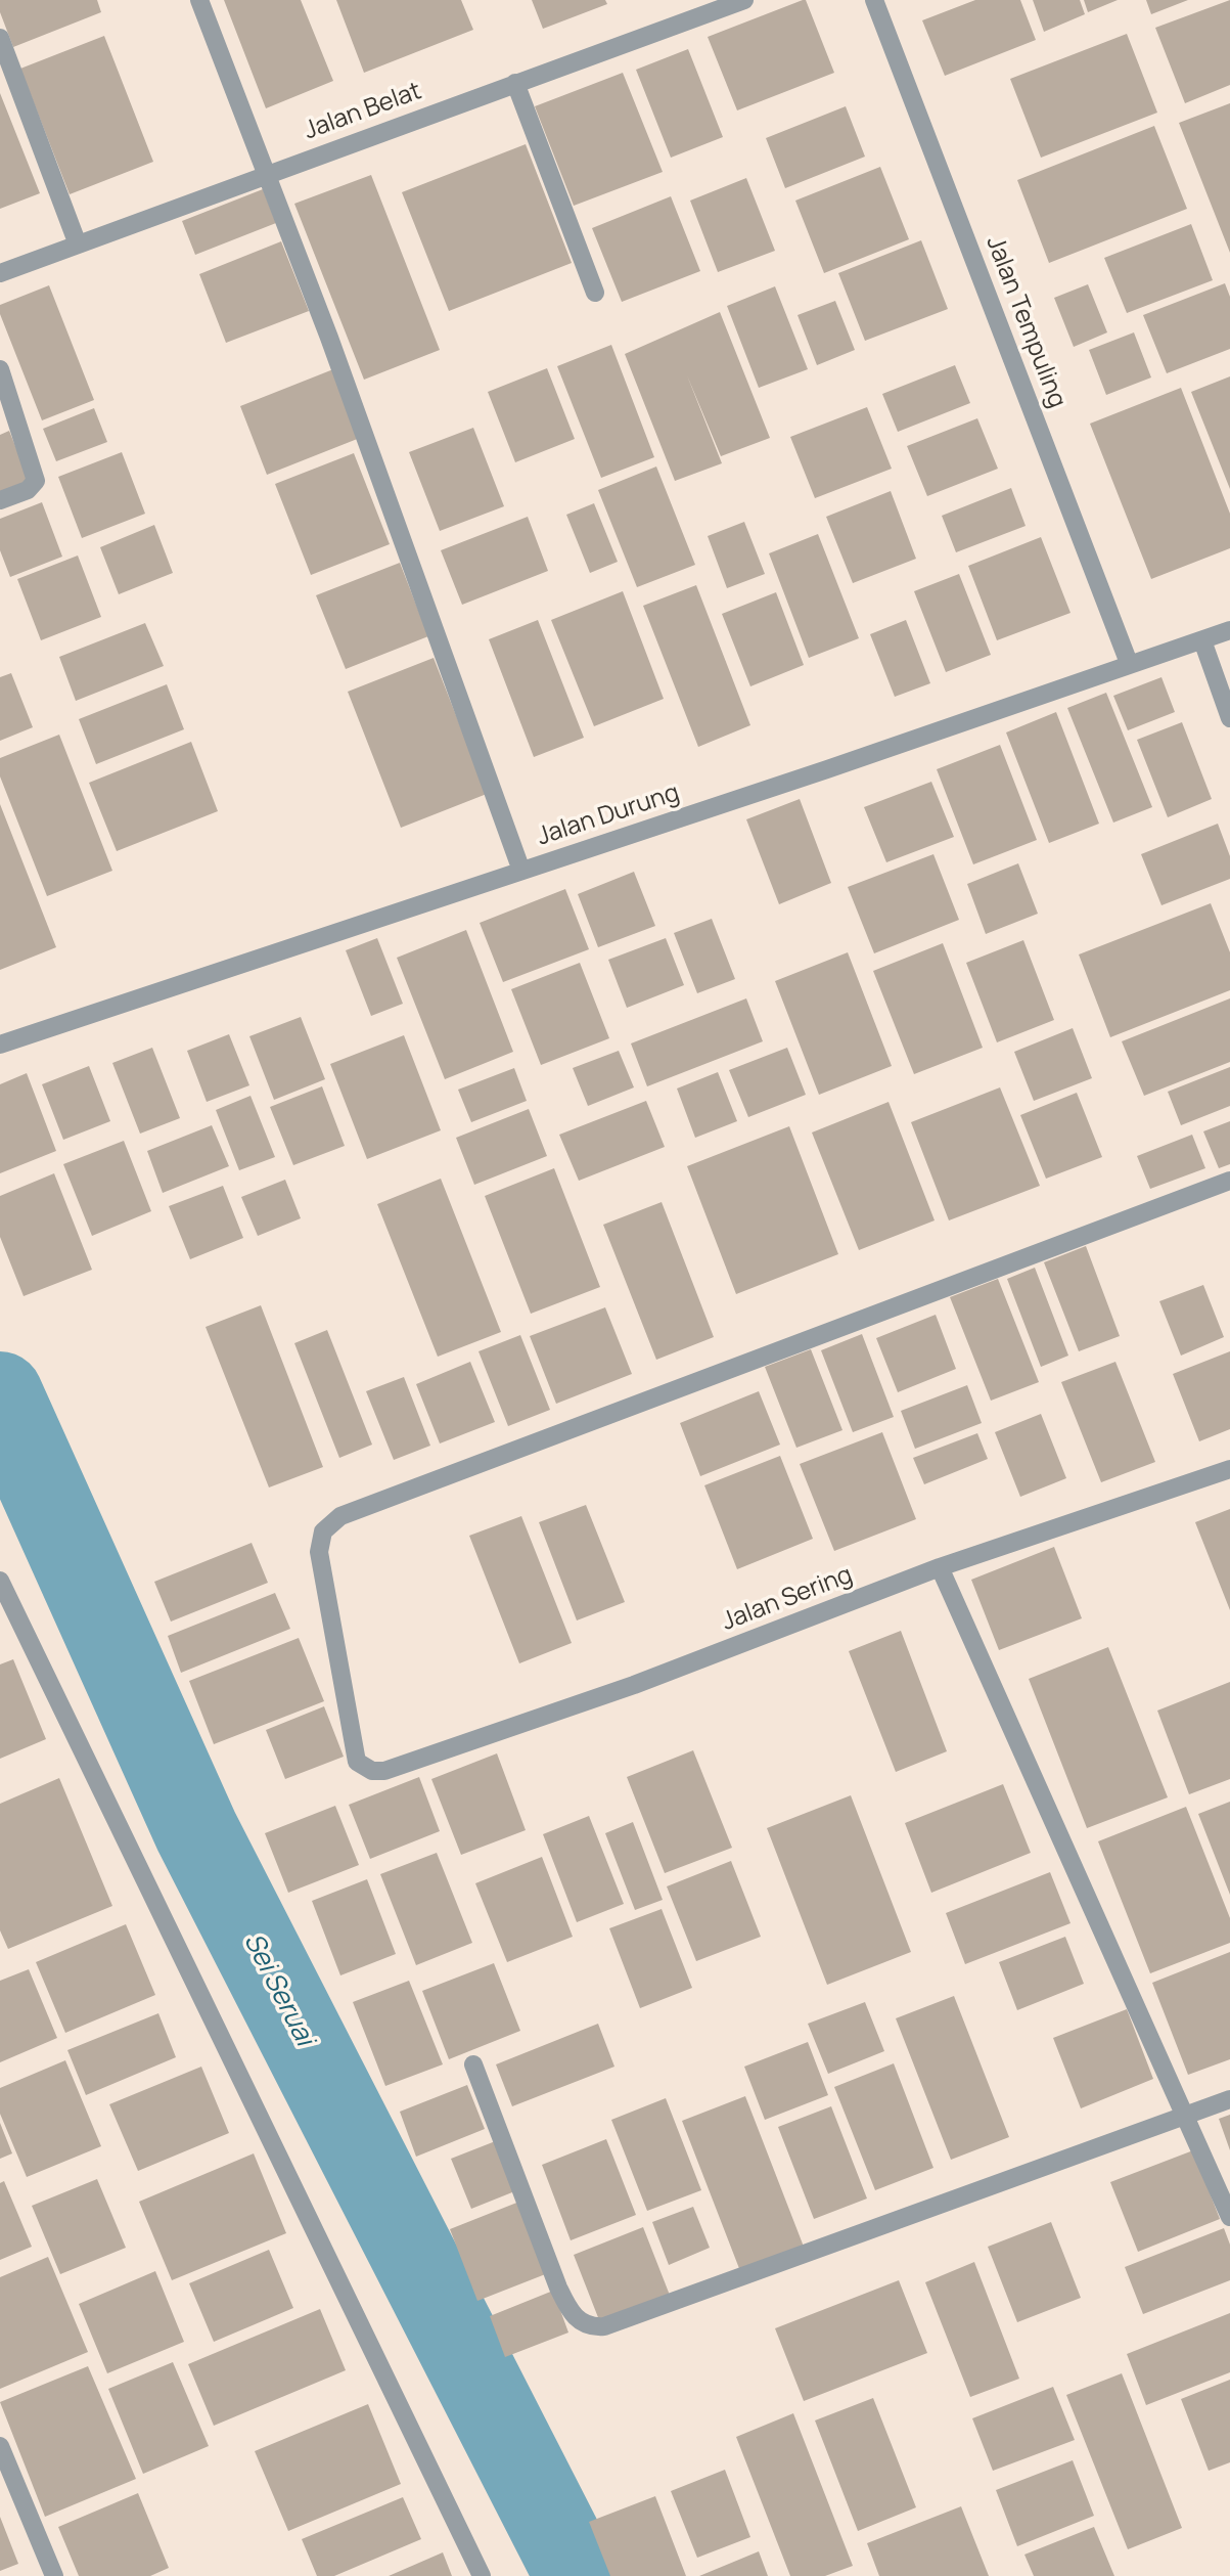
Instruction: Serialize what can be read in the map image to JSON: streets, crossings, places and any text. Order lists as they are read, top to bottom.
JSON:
{
  "streets": {
    "street": [
      "Jalan Belat",
      "Jalan Tempuling",
      "Jalan Durung",
      "Jalan Sering"
    ]
  },
  "crossings": [
    ["Jalan Tempuling", "Jalan Durung"]
  ],
  "water": ["Sei Seruai"]
}
